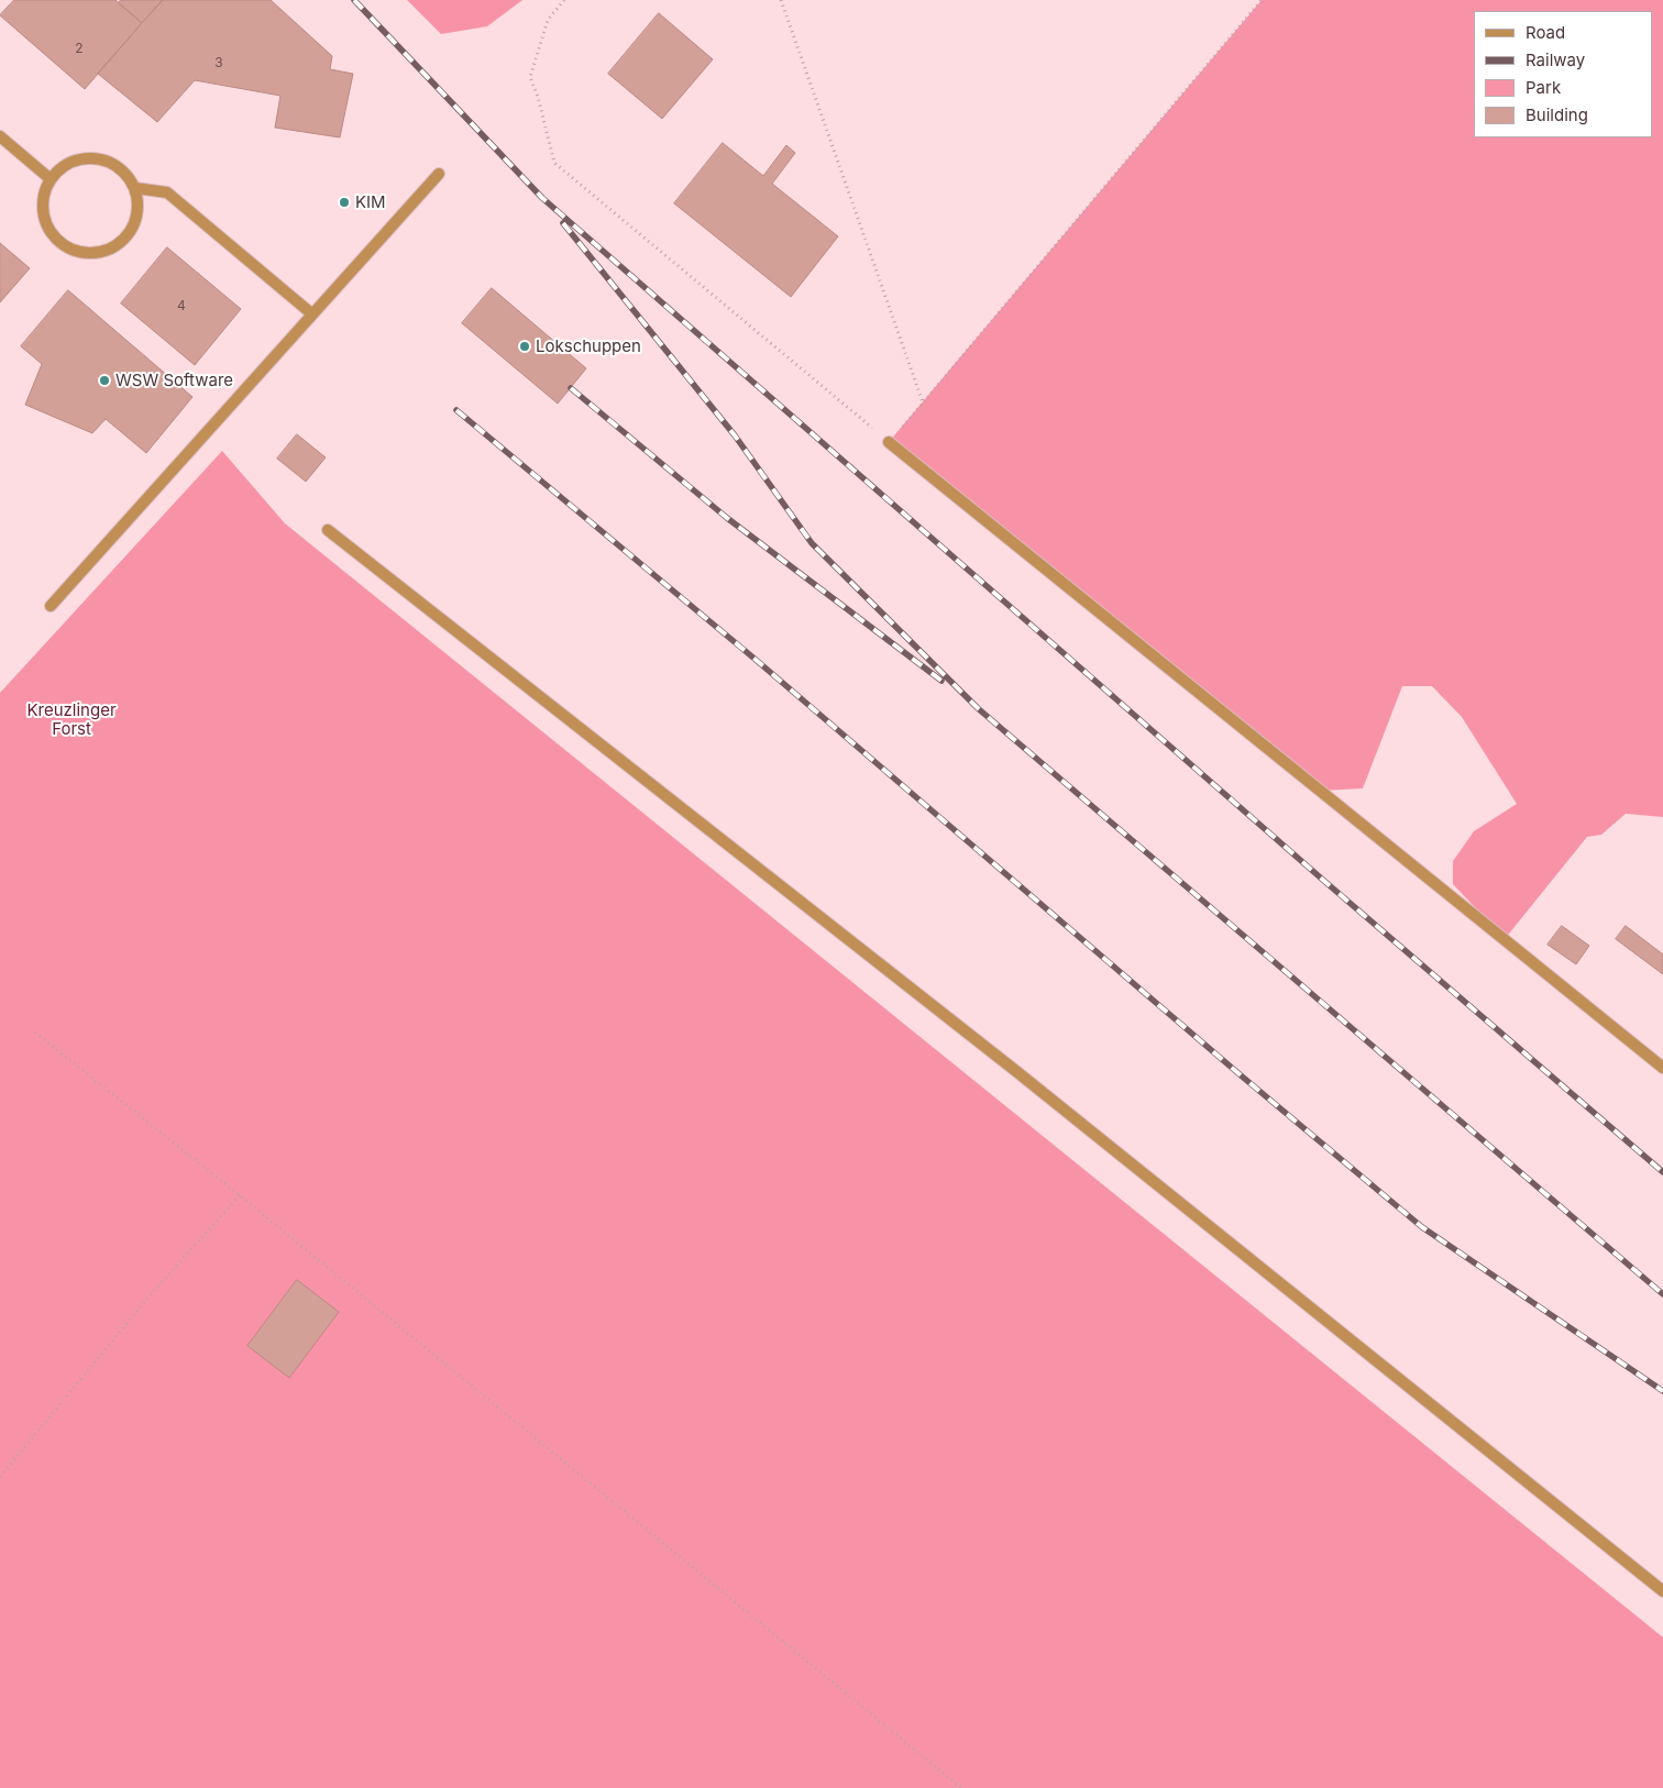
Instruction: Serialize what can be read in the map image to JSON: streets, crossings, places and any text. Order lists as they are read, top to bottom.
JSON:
{
  "parks": ["Kreuzlinger Forst"],
  "places": ["KIM", "Lokschuppen", "WSW Software"],
  "house_numbers": ["2", "3", "4"],
  "legend": [
    "Road",
    "Railway",
    "Park",
    "Building"
  ]
}
